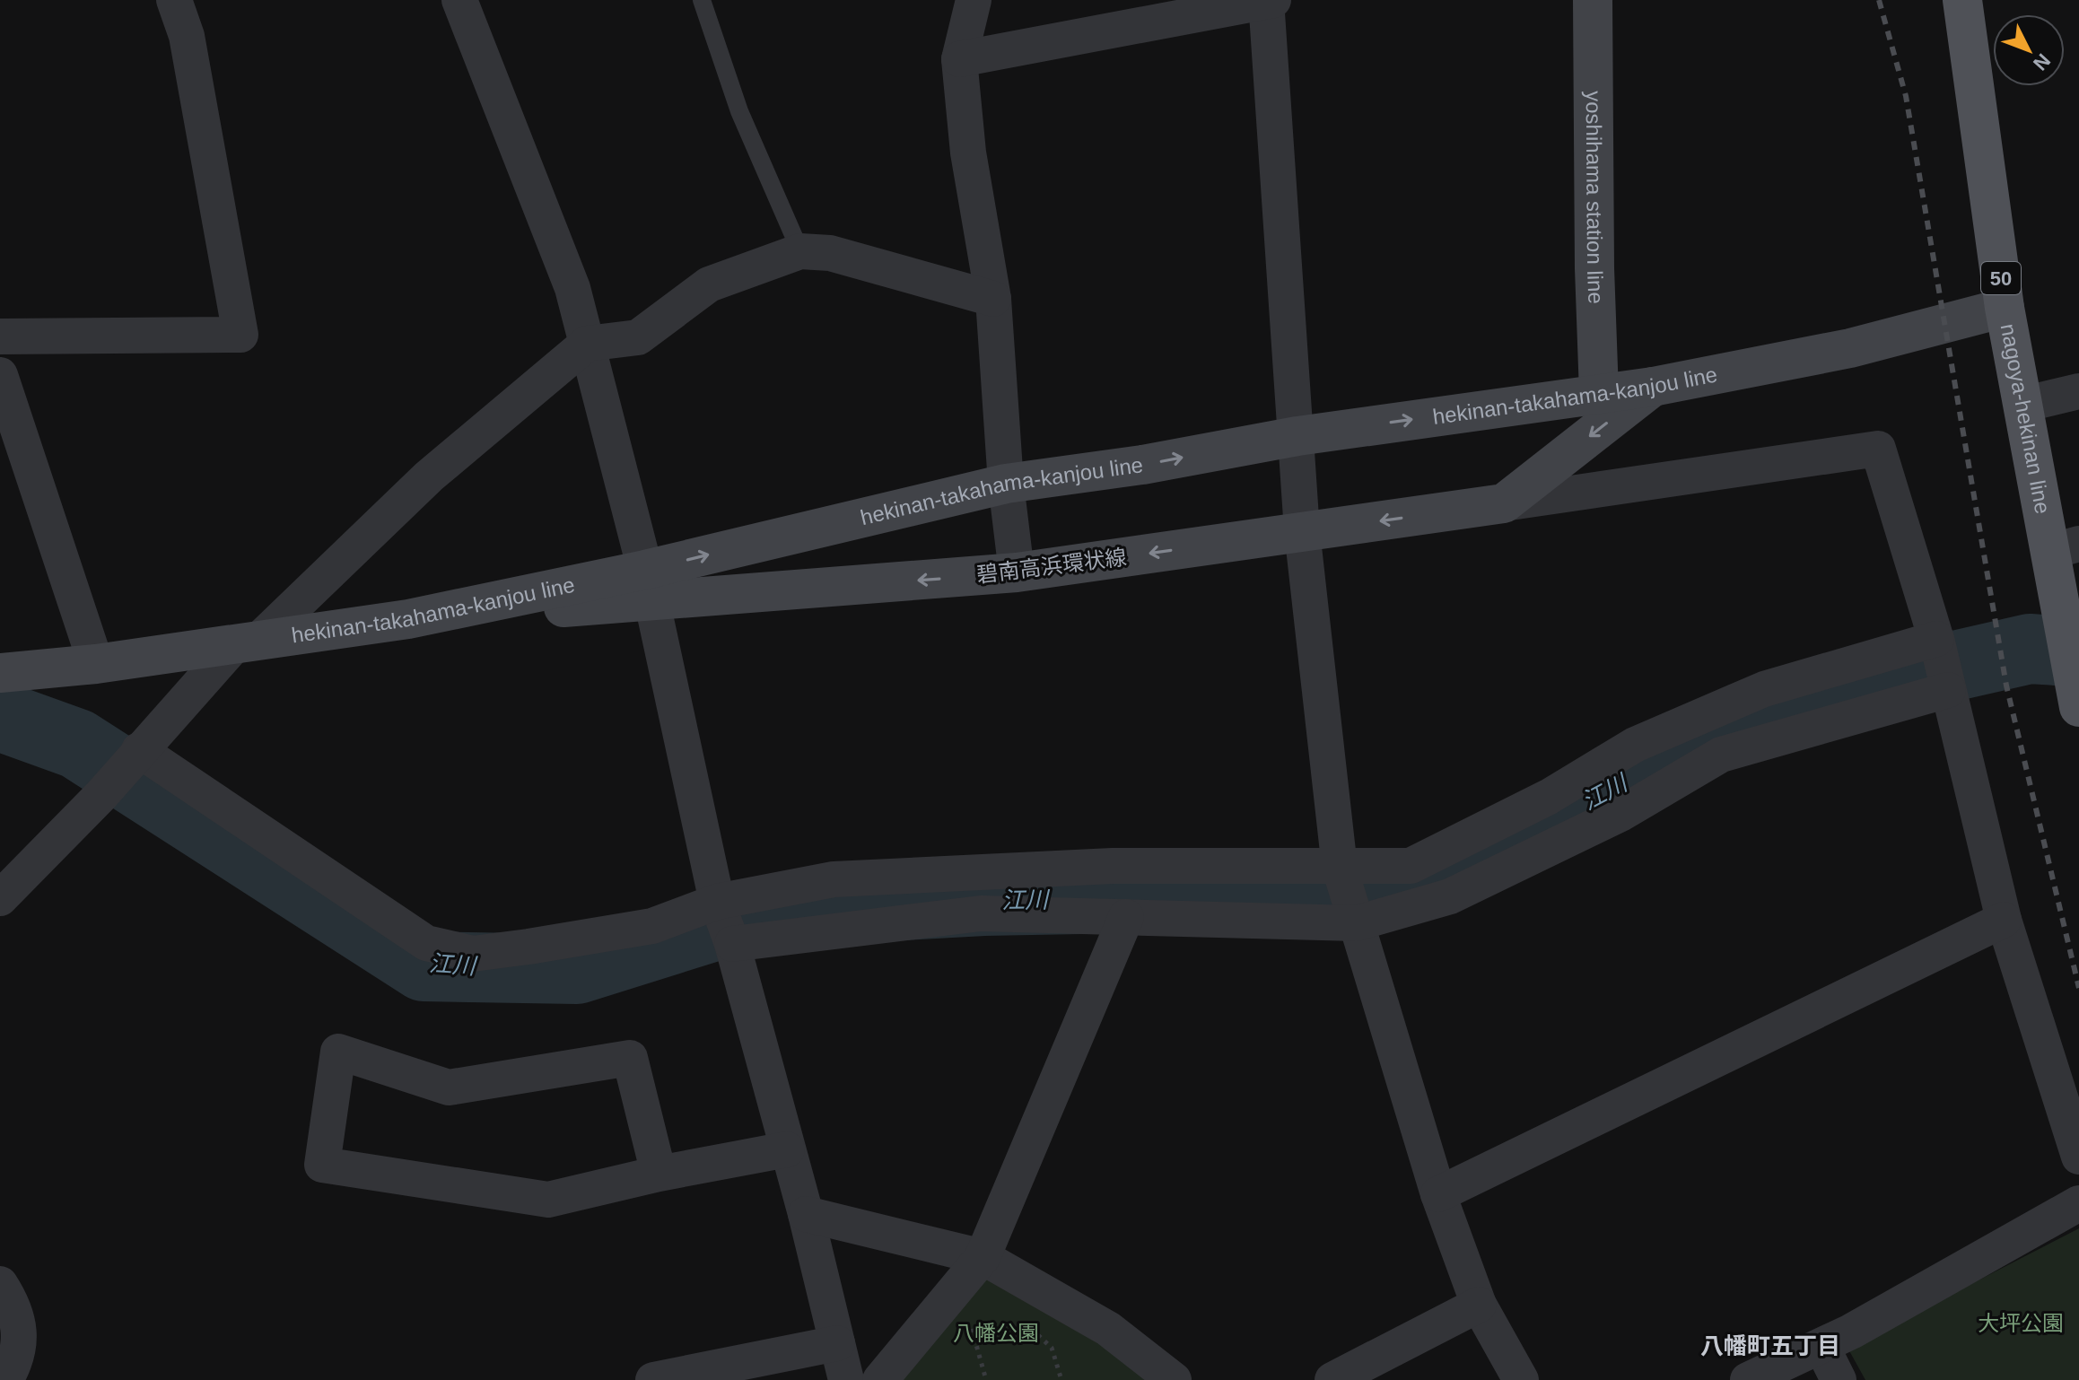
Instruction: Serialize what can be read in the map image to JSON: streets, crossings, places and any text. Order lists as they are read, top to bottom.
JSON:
{
  "streets": {
    "main road": [
      "yoshihama station line",
      "50",
      "hekinan-takahama-kanjou line",
      "nagoya-hekinan line",
      "碧南高浜環状線"
    ]
  },
  "crossings": [
    ["yoshihama station line", "hekinan-takahama-kanjou line"],
    ["hekinan-takahama-kanjou line", "nagoya-hekinan line"],
    ["hekinan-takahama-kanjou line", "碧南高浜環状線"]
  ],
  "one_way": ["hekinan-takahama-kanjou line", "碧南高浜環状線"],
  "districts": ["八幡町五丁目"],
  "water": ["江川"],
  "parks": ["大坪公園", "八幡公園"],
  "north": "bottom right"
}
